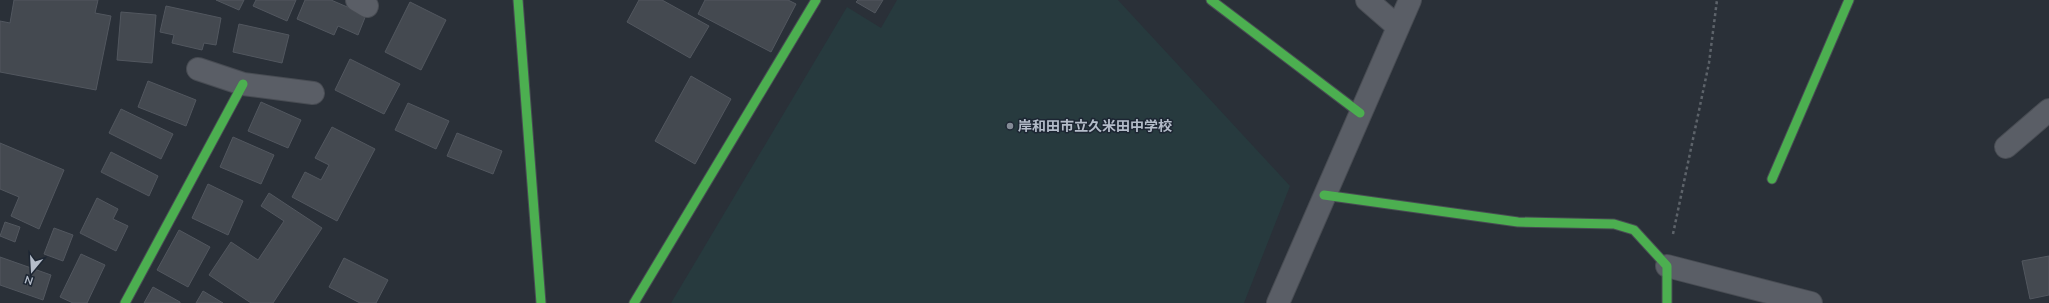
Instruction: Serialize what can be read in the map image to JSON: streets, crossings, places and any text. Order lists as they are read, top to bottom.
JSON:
{
  "places": ["岸和田市立久米田中学校"],
  "north": "bottom"
}
